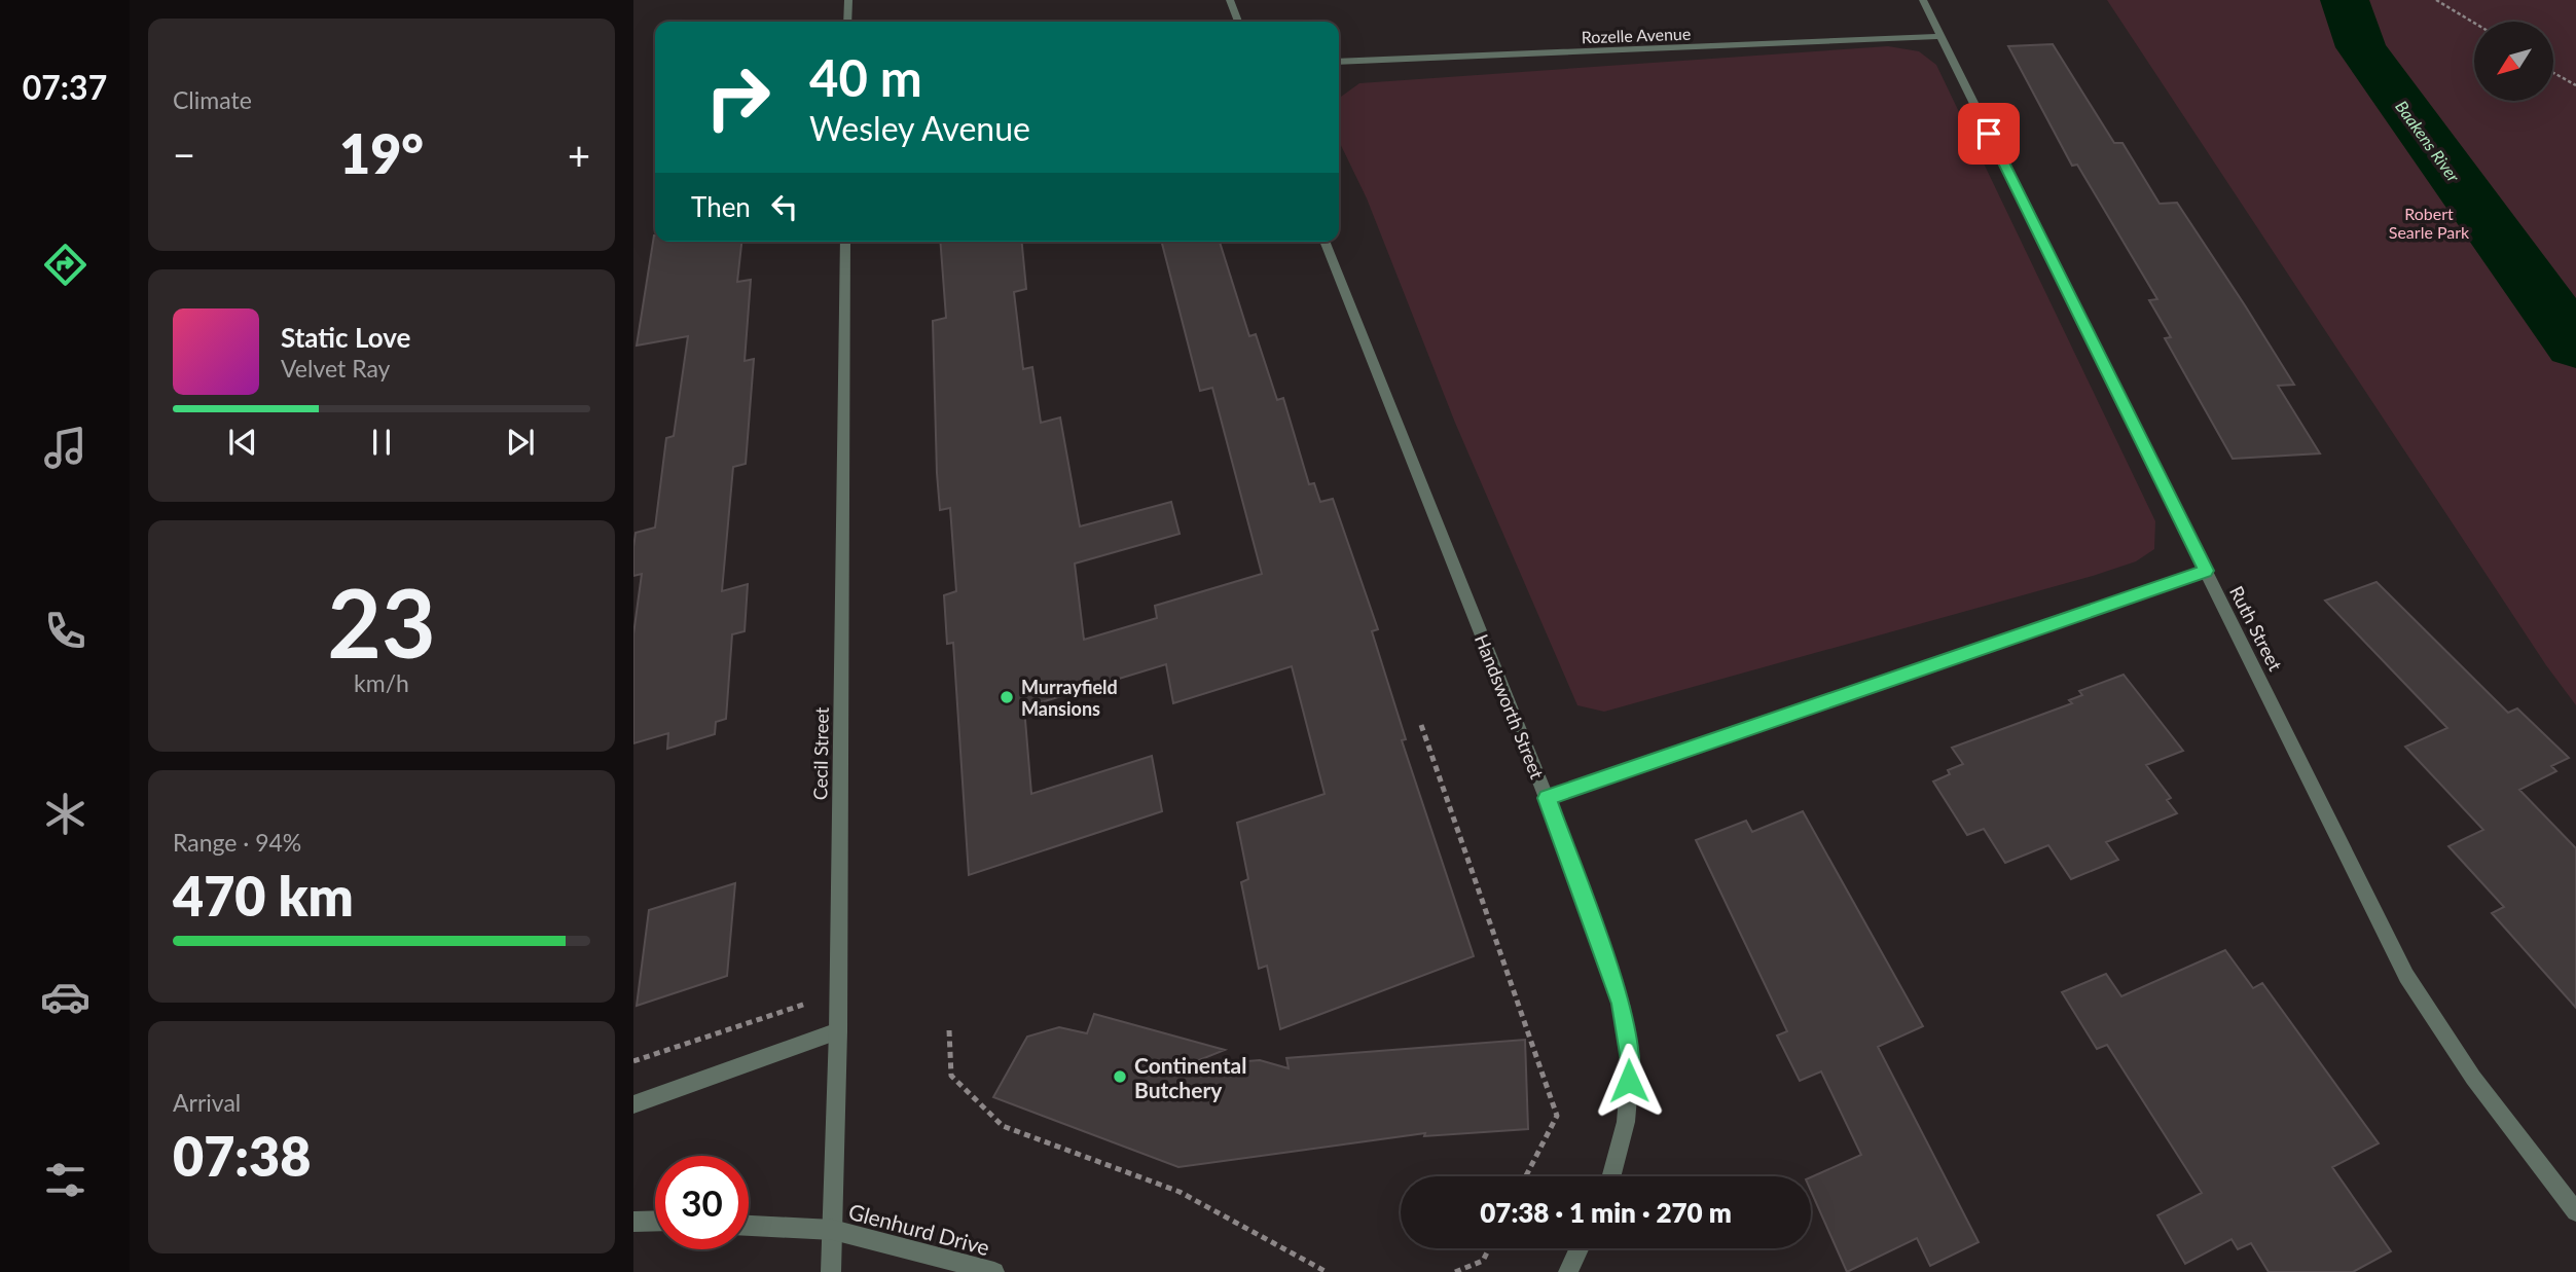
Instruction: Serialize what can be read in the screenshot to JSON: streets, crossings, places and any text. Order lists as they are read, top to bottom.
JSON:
{
  "streets": {
    "street": [
      "Rozelle Avenue",
      "Ruth Street",
      "Handsworth Street",
      "Cecil Street",
      "Glenhurd Drive"
    ]
  },
  "crossings": [
    ["Rozelle Avenue", "Ruth Street"],
    ["Cecil Street", "Glenhurd Drive"]
  ],
  "water": ["Baakens River"],
  "parks": ["Robert Searle Park"],
  "places": ["Murrayfield Mansions", "Continental Butchery"],
  "north": "bottom left",
  "page": {
    "tabs": "07:37",
    "tile": [
      "Climate",
      ["23", "km/h"],
      ["Range · 94%", "470 km"],
      ["Arrival", "07:38"]
    ],
    "turn": ["40 m", "Wesley Avenue"],
    "heat": ["−", "19°", "+"],
    "then": "Then",
    "song": ["Static Love", "Velvet Ray"],
    "limit": "30",
    "trip": "07:38 · 1 min · 270 m"
  }
}
